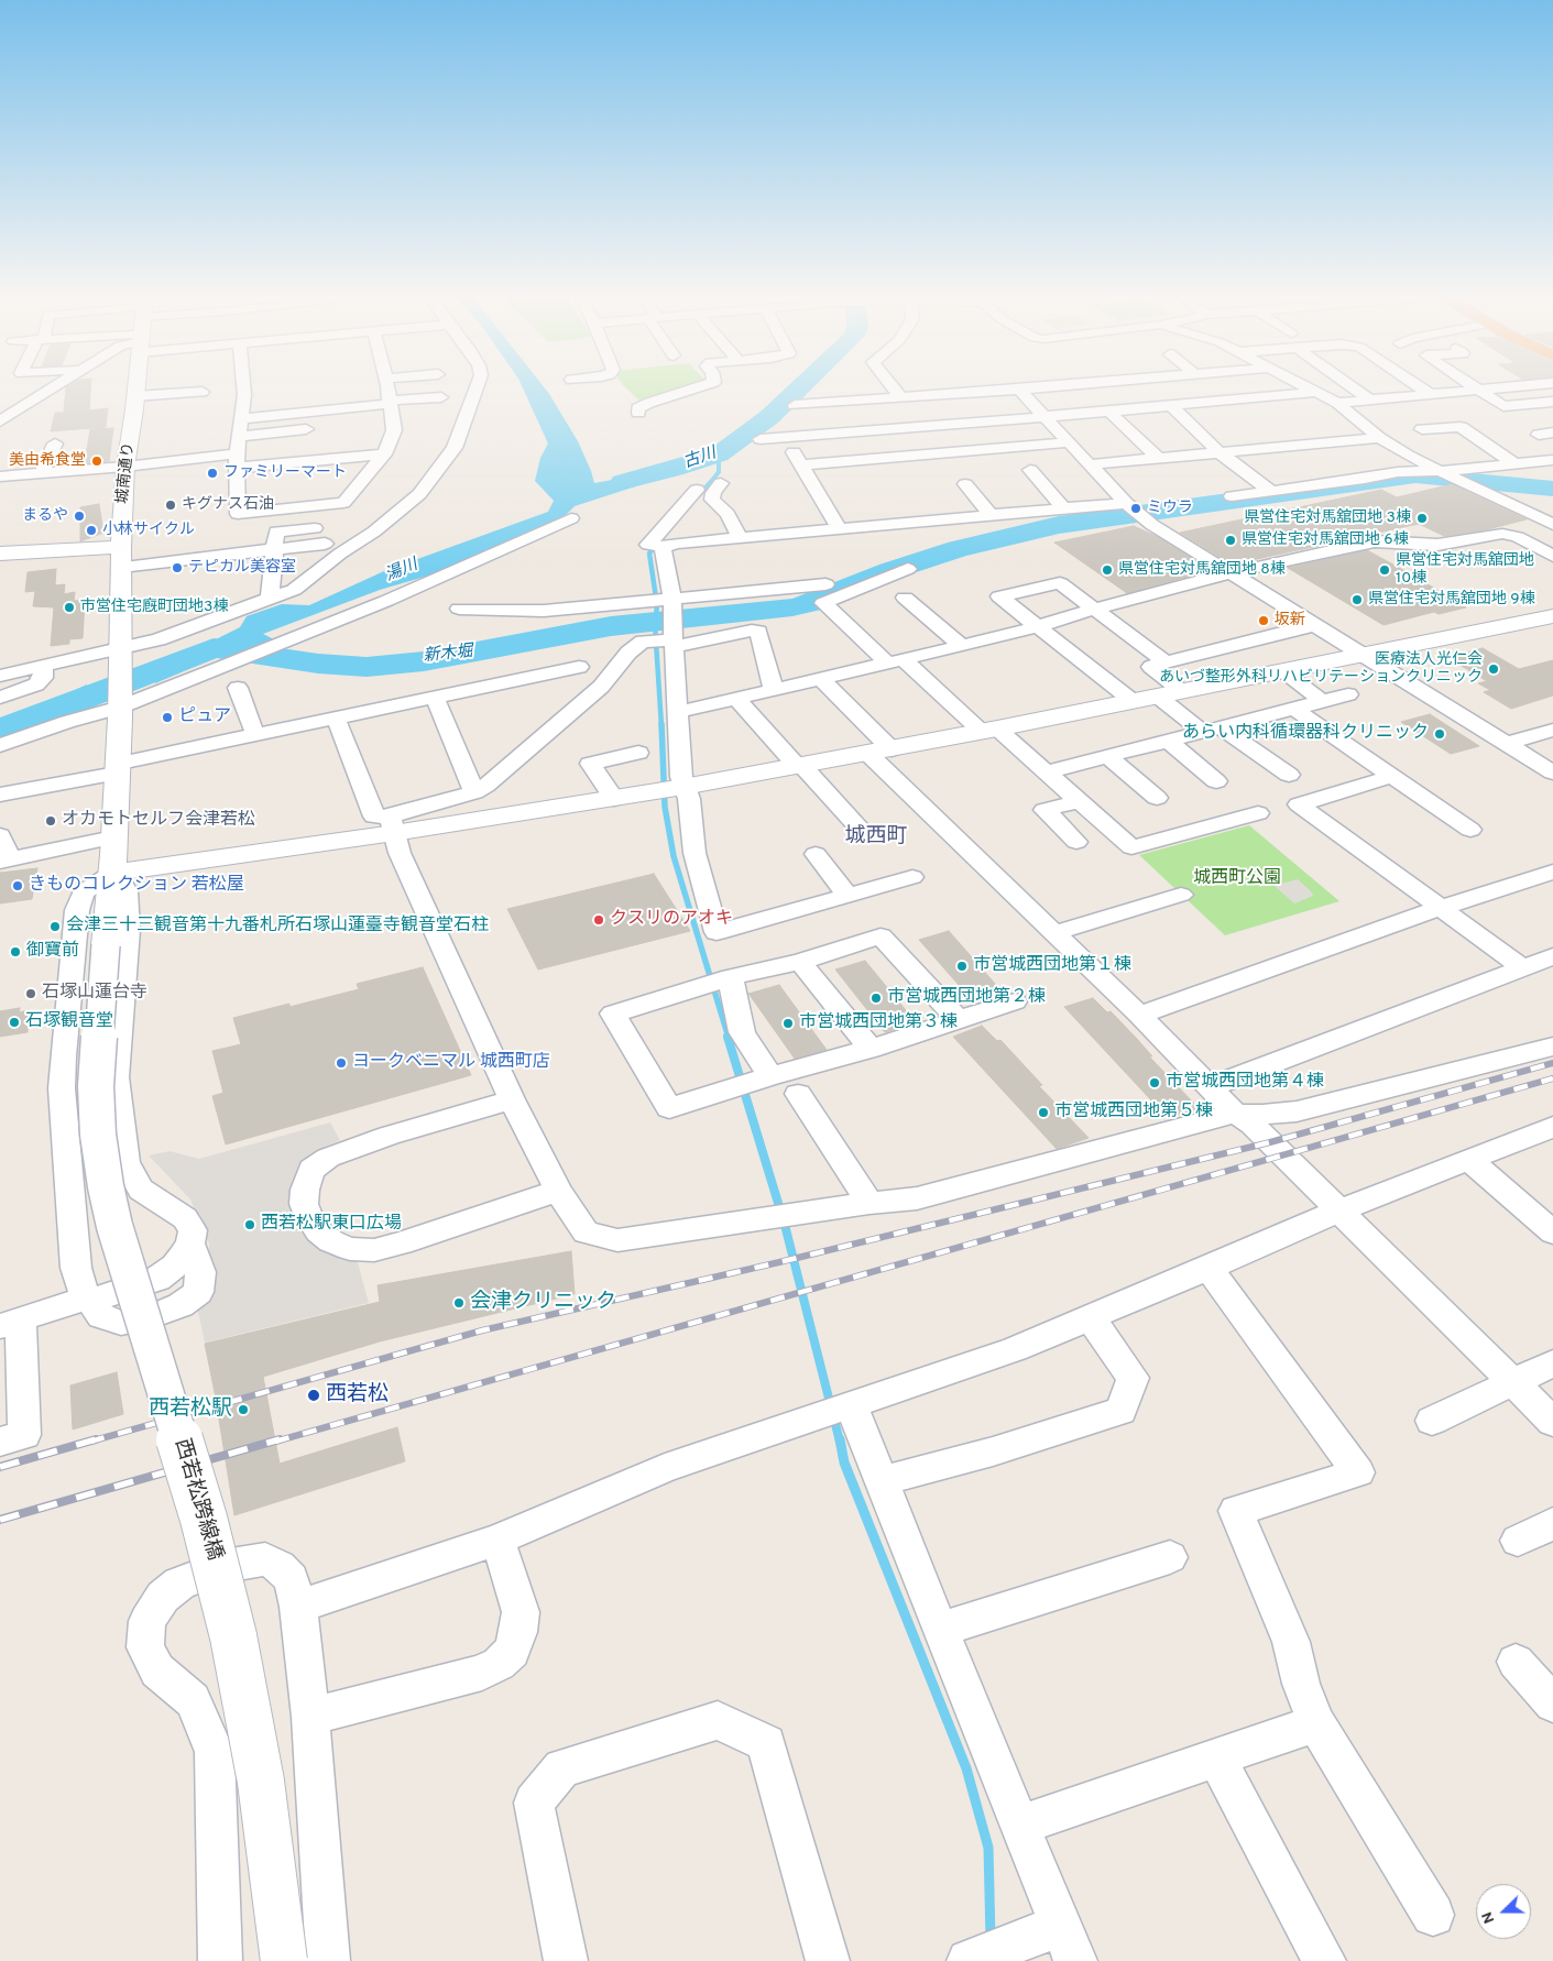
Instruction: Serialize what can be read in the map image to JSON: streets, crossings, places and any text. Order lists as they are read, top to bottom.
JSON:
{
  "streets": {
    "main road": ["城南通り", "西若松跨線橋"]
  },
  "districts": ["城西町"],
  "water": ["古川", "湯川", "新木堀"],
  "parks": ["城西町公園"],
  "places": [
    "美由希食堂",
    "ファミリーマート",
    "キグナス石油",
    "ミウラ",
    "まるや",
    "県営住宅対馬舘団地 3棟",
    "小林サイクル",
    "県営住宅対馬舘団地 6棟",
    "テピカル美容室",
    "県営住宅対馬舘団地 8棟",
    "県営住宅対馬舘団地 10棟",
    "県営住宅対馬舘団地 9棟",
    "市営住宅廐町団地3棟",
    "坂新",
    "医療法人光仁会 あいづ整形外科リハビリテーションクリニック",
    "ピュア",
    "あらい内科循環器科クリニック",
    "オカモトセルフ会津若松",
    "きものコレクション 若松屋",
    "クスリのアオキ",
    "会津三十三観音第十九番札所石塚山蓮臺寺観音堂石柱",
    "御寶前",
    "市営城西団地第１棟",
    "石塚山蓮台寺",
    "市営城西団地第２棟",
    "石塚観音堂",
    "市営城西団地第３棟",
    "ヨークベニマル 城西町店",
    "市営城西団地第４棟",
    "市営城西団地第５棟",
    "西若松駅東口広場",
    "会津クリニック",
    "西若松",
    "西若松駅"
  ],
  "north": "left"
}
